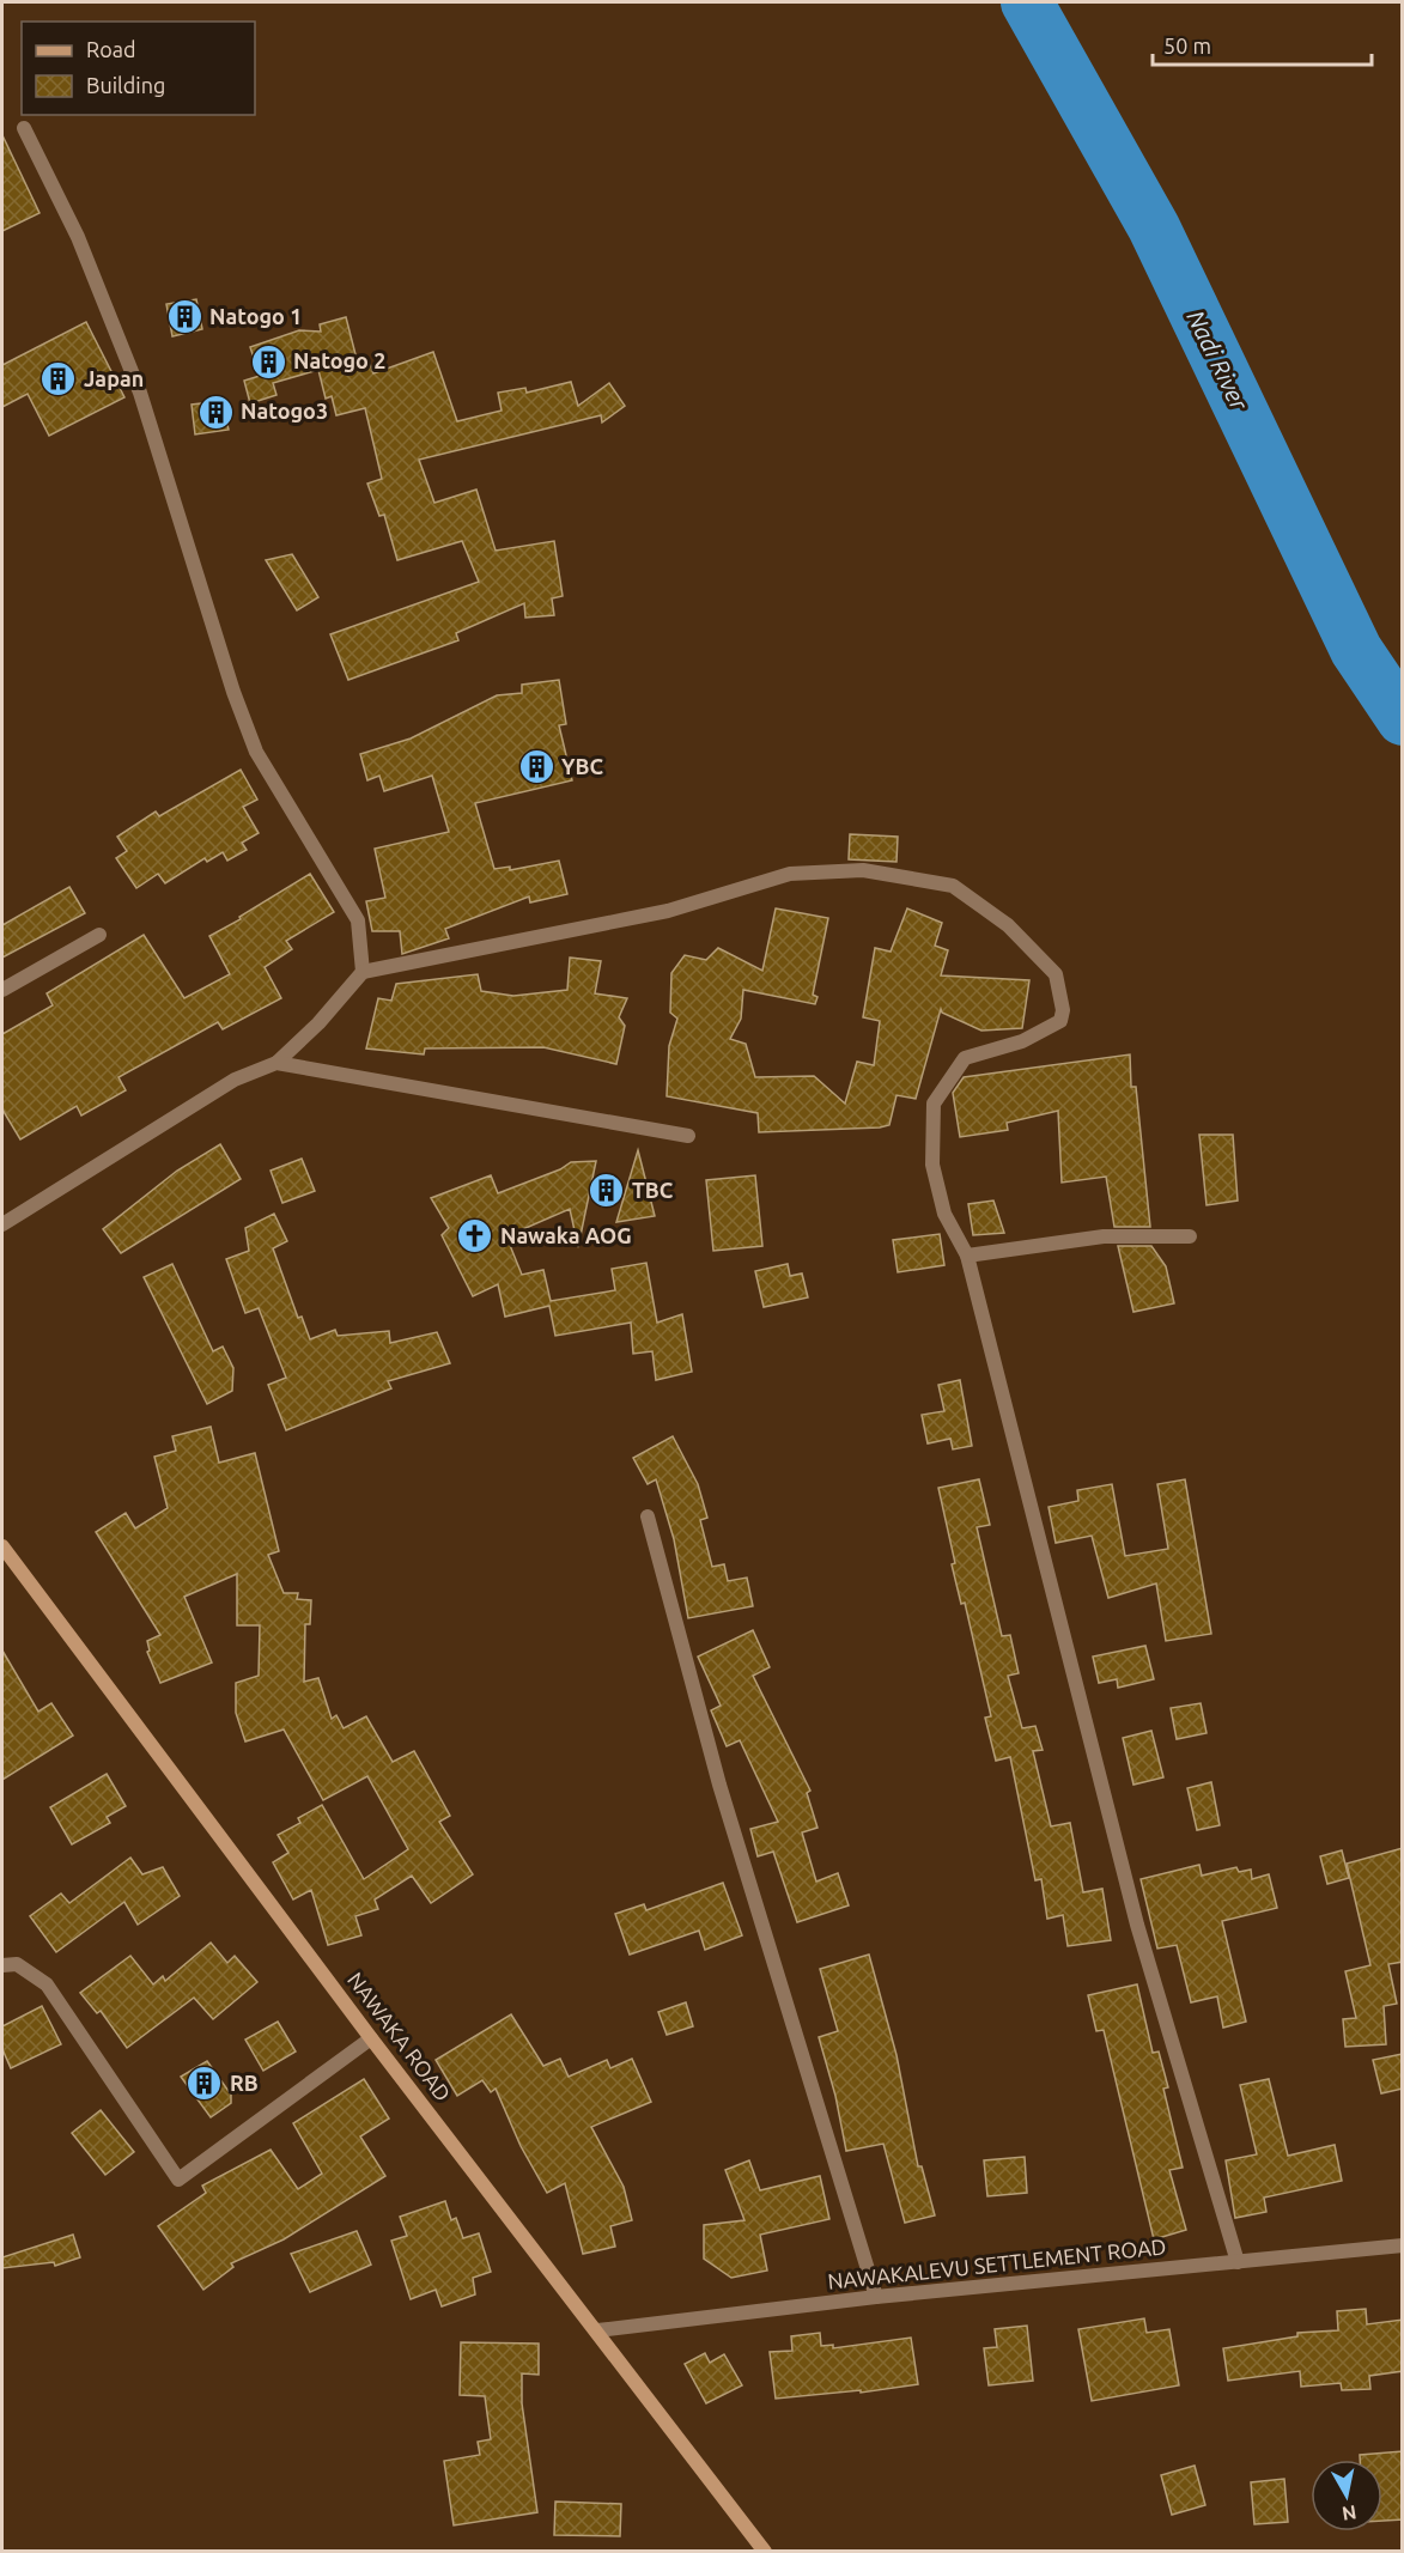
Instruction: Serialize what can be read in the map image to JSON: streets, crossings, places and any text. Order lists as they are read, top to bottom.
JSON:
{
  "streets": {
    "street": ["NAWAKA ROAD", "NAWAKALEVU SETTLEMENT ROAD"]
  },
  "crossings": [
    ["NAWAKA ROAD", "NAWAKALEVU SETTLEMENT ROAD"]
  ],
  "water": ["Nadi River"],
  "places": {
    "building": [
      "Natogo 1",
      "Natogo 2",
      "Japan",
      "Natogo3",
      "YBC",
      "TBC",
      "RB"
    ],
    "church": ["Nawaka AOG"]
  },
  "legend": ["Road", "Building"],
  "scale_bar": "50 m",
  "north": "bottom"
}
